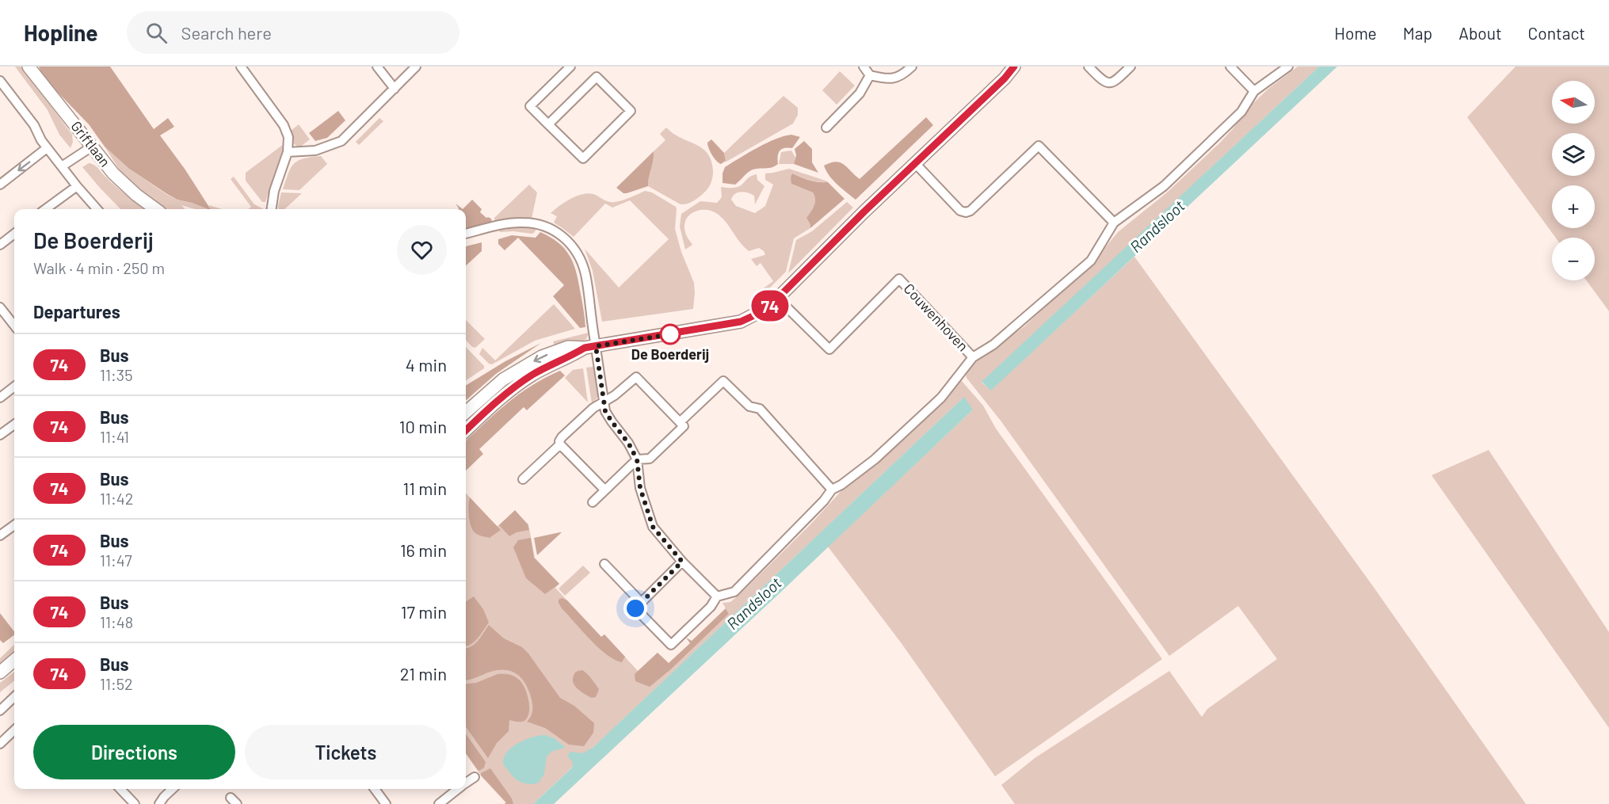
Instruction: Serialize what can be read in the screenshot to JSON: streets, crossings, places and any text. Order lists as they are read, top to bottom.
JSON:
{
  "streets": {
    "street": ["Griftlaan", "Couwenhoven"]
  },
  "water": ["Randsloot"],
  "places": ["De Boerderij"],
  "lines": ["bus line 74"],
  "north": "left",
  "page": {
    "header": "Hopline",
    "search": "Search here",
    "nav": [
      "Home",
      "Map",
      "About",
      "Contact"
    ],
    "on_map": "74",
    "map_buttons": ["+", "−"],
    "heading": [
      ["De Boerderij", "Walk · 4 min · 250 m"],
      "Departures"
    ],
    "list": [
      {
        "mark": "74",
        "name": "Bus",
        "note": "11:35",
        "value": "4 min"
      },
      {
        "mark": "74",
        "name": "Bus",
        "note": "11:41",
        "value": "10 min"
      },
      {
        "mark": "74",
        "name": "Bus",
        "note": "11:42",
        "value": "11 min"
      },
      {
        "mark": "74",
        "name": "Bus",
        "note": "11:47",
        "value": "16 min"
      },
      {
        "mark": "74",
        "name": "Bus",
        "note": "11:48",
        "value": "17 min"
      },
      {
        "mark": "74",
        "name": "Bus",
        "note": "11:52",
        "value": "21 min"
      }
    ],
    "buttons": ["Directions", "Tickets"]
  }
}
